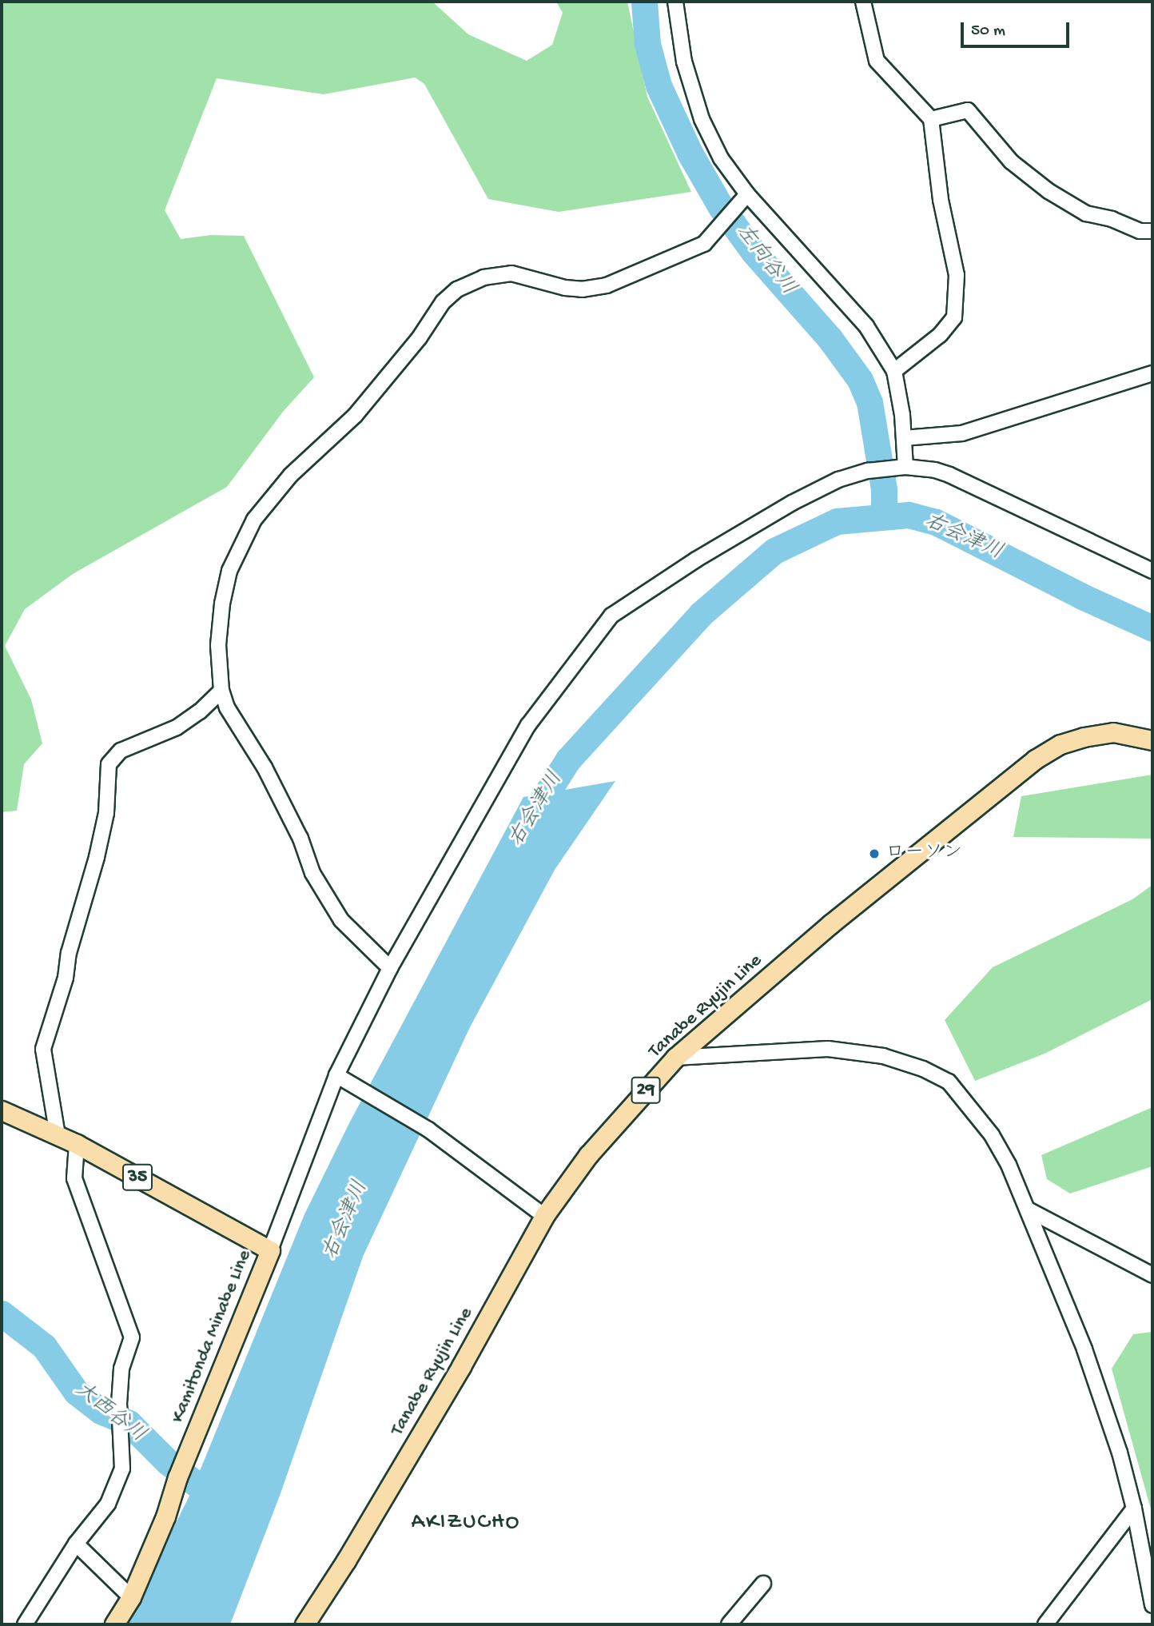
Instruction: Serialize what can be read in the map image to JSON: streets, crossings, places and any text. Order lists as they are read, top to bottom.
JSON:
{
  "streets": {
    "main road": [
      "Tanabe Ryujin Line",
      "29",
      "35",
      "Kamitonda Minabe Line"
    ]
  },
  "districts": ["AKIZUCHO"],
  "water": ["左向谷川", "右会津川", "大西谷川"],
  "places": ["ローソン"],
  "scale_bar": "50 m"
}
